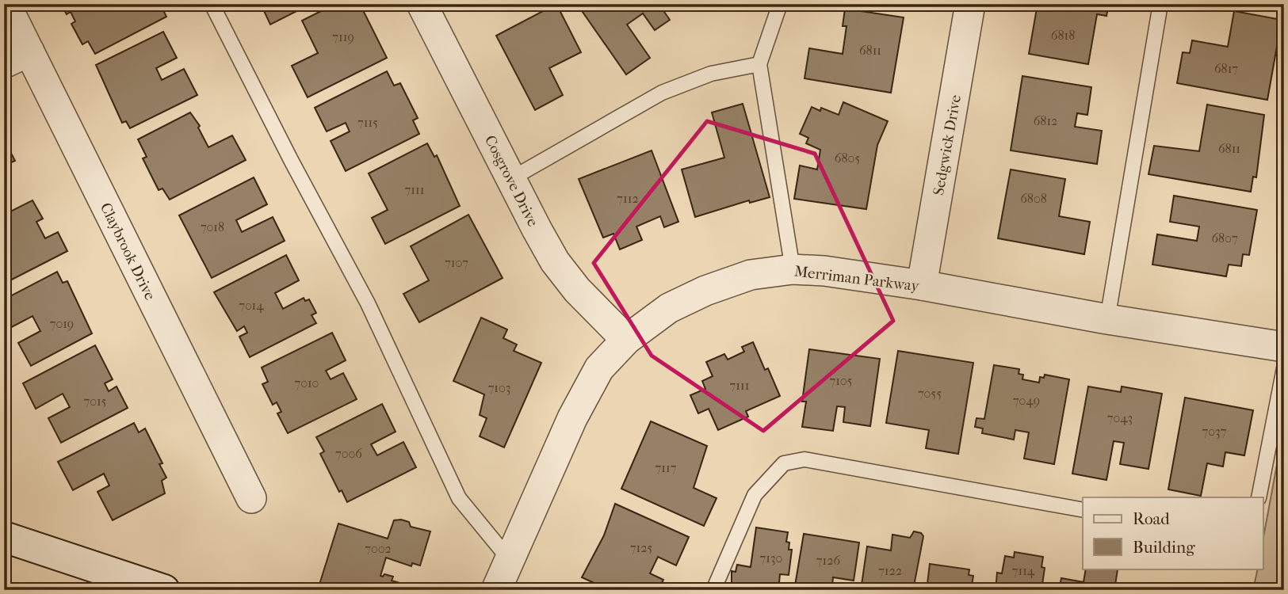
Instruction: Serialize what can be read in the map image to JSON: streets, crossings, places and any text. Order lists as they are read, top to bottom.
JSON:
{
  "streets": {
    "street": [
      "Sedgwick Drive",
      "Cosgrove Drive",
      "Claybrook Drive",
      "Merriman Parkway"
    ]
  },
  "crossings": [
    ["Sedgwick Drive", "Merriman Parkway"],
    ["Cosgrove Drive", "Merriman Parkway"]
  ],
  "house_numbers": [
    "6818",
    "7119",
    "6811",
    "6817",
    "6812",
    "7115",
    "6811",
    "6805",
    "7111",
    "7112",
    "6808",
    "7018",
    "6807",
    "7107",
    "7014",
    "7019",
    "7105",
    "7010",
    "7111",
    "7103",
    "7055",
    "7049",
    "7015",
    "7043",
    "7037",
    "7006",
    "7117",
    "7125",
    "7002",
    "7130",
    "7126",
    "7122",
    "7114"
  ],
  "legend": ["Road", "Building"]
}
